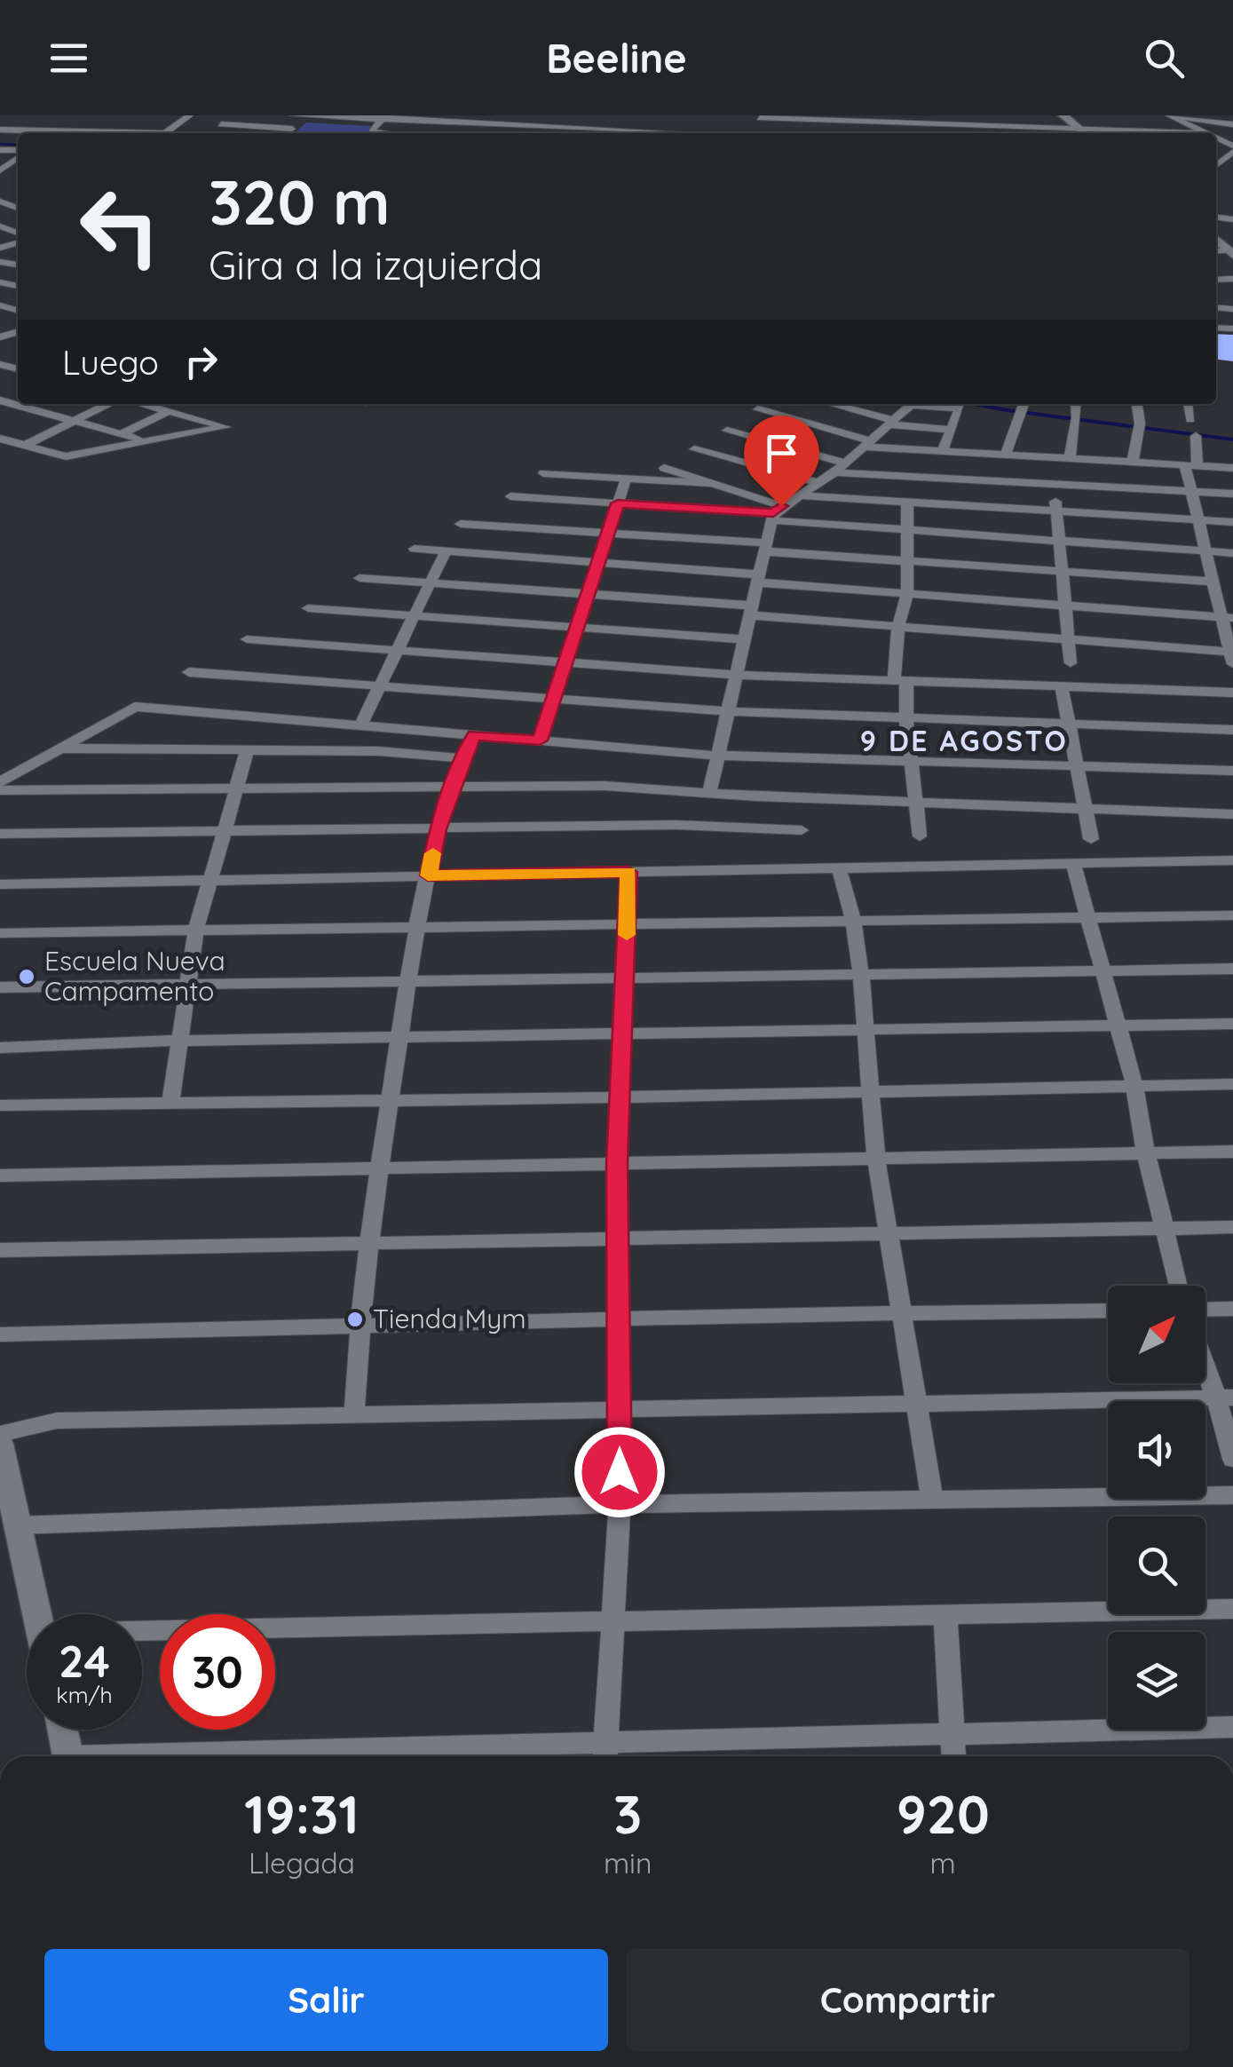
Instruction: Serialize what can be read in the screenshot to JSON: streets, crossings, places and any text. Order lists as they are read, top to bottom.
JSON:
{
  "districts": ["9 DE AGOSTO"],
  "places": ["Escuela Nueva Campamento", "Tienda Mym"],
  "north": "top right",
  "page": {
    "header": "Beeline",
    "turn": ["320 m", "Gira a la izquierda"],
    "then": "Luego",
    "speed": "24 km/h",
    "limit": "30",
    "eta": [
      "19:31",
      "Llegada",
      "3",
      "min",
      "920",
      "m"
    ],
    "buttons": ["Salir", "Compartir"]
  }
}
